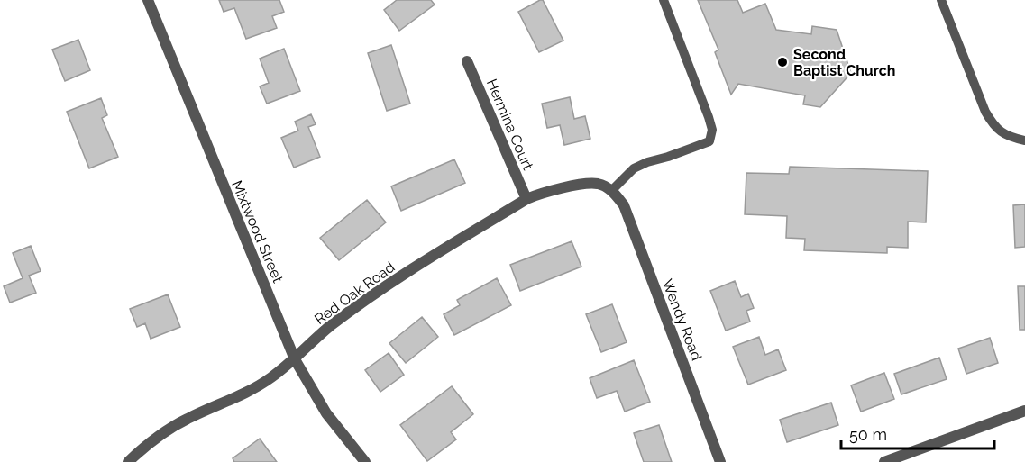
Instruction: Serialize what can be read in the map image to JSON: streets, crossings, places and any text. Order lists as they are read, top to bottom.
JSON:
{
  "streets": {
    "street": [
      "Hermina Court",
      "Mixtwood Street",
      "Red Oak Road",
      "Wendy Road"
    ]
  },
  "crossings": [
    ["Hermina Court", "Red Oak Road"],
    ["Mixtwood Street", "Red Oak Road"],
    ["Red Oak Road", "Wendy Road"]
  ],
  "places": ["Second Baptist Church"],
  "scale_bar": "50 m"
}
